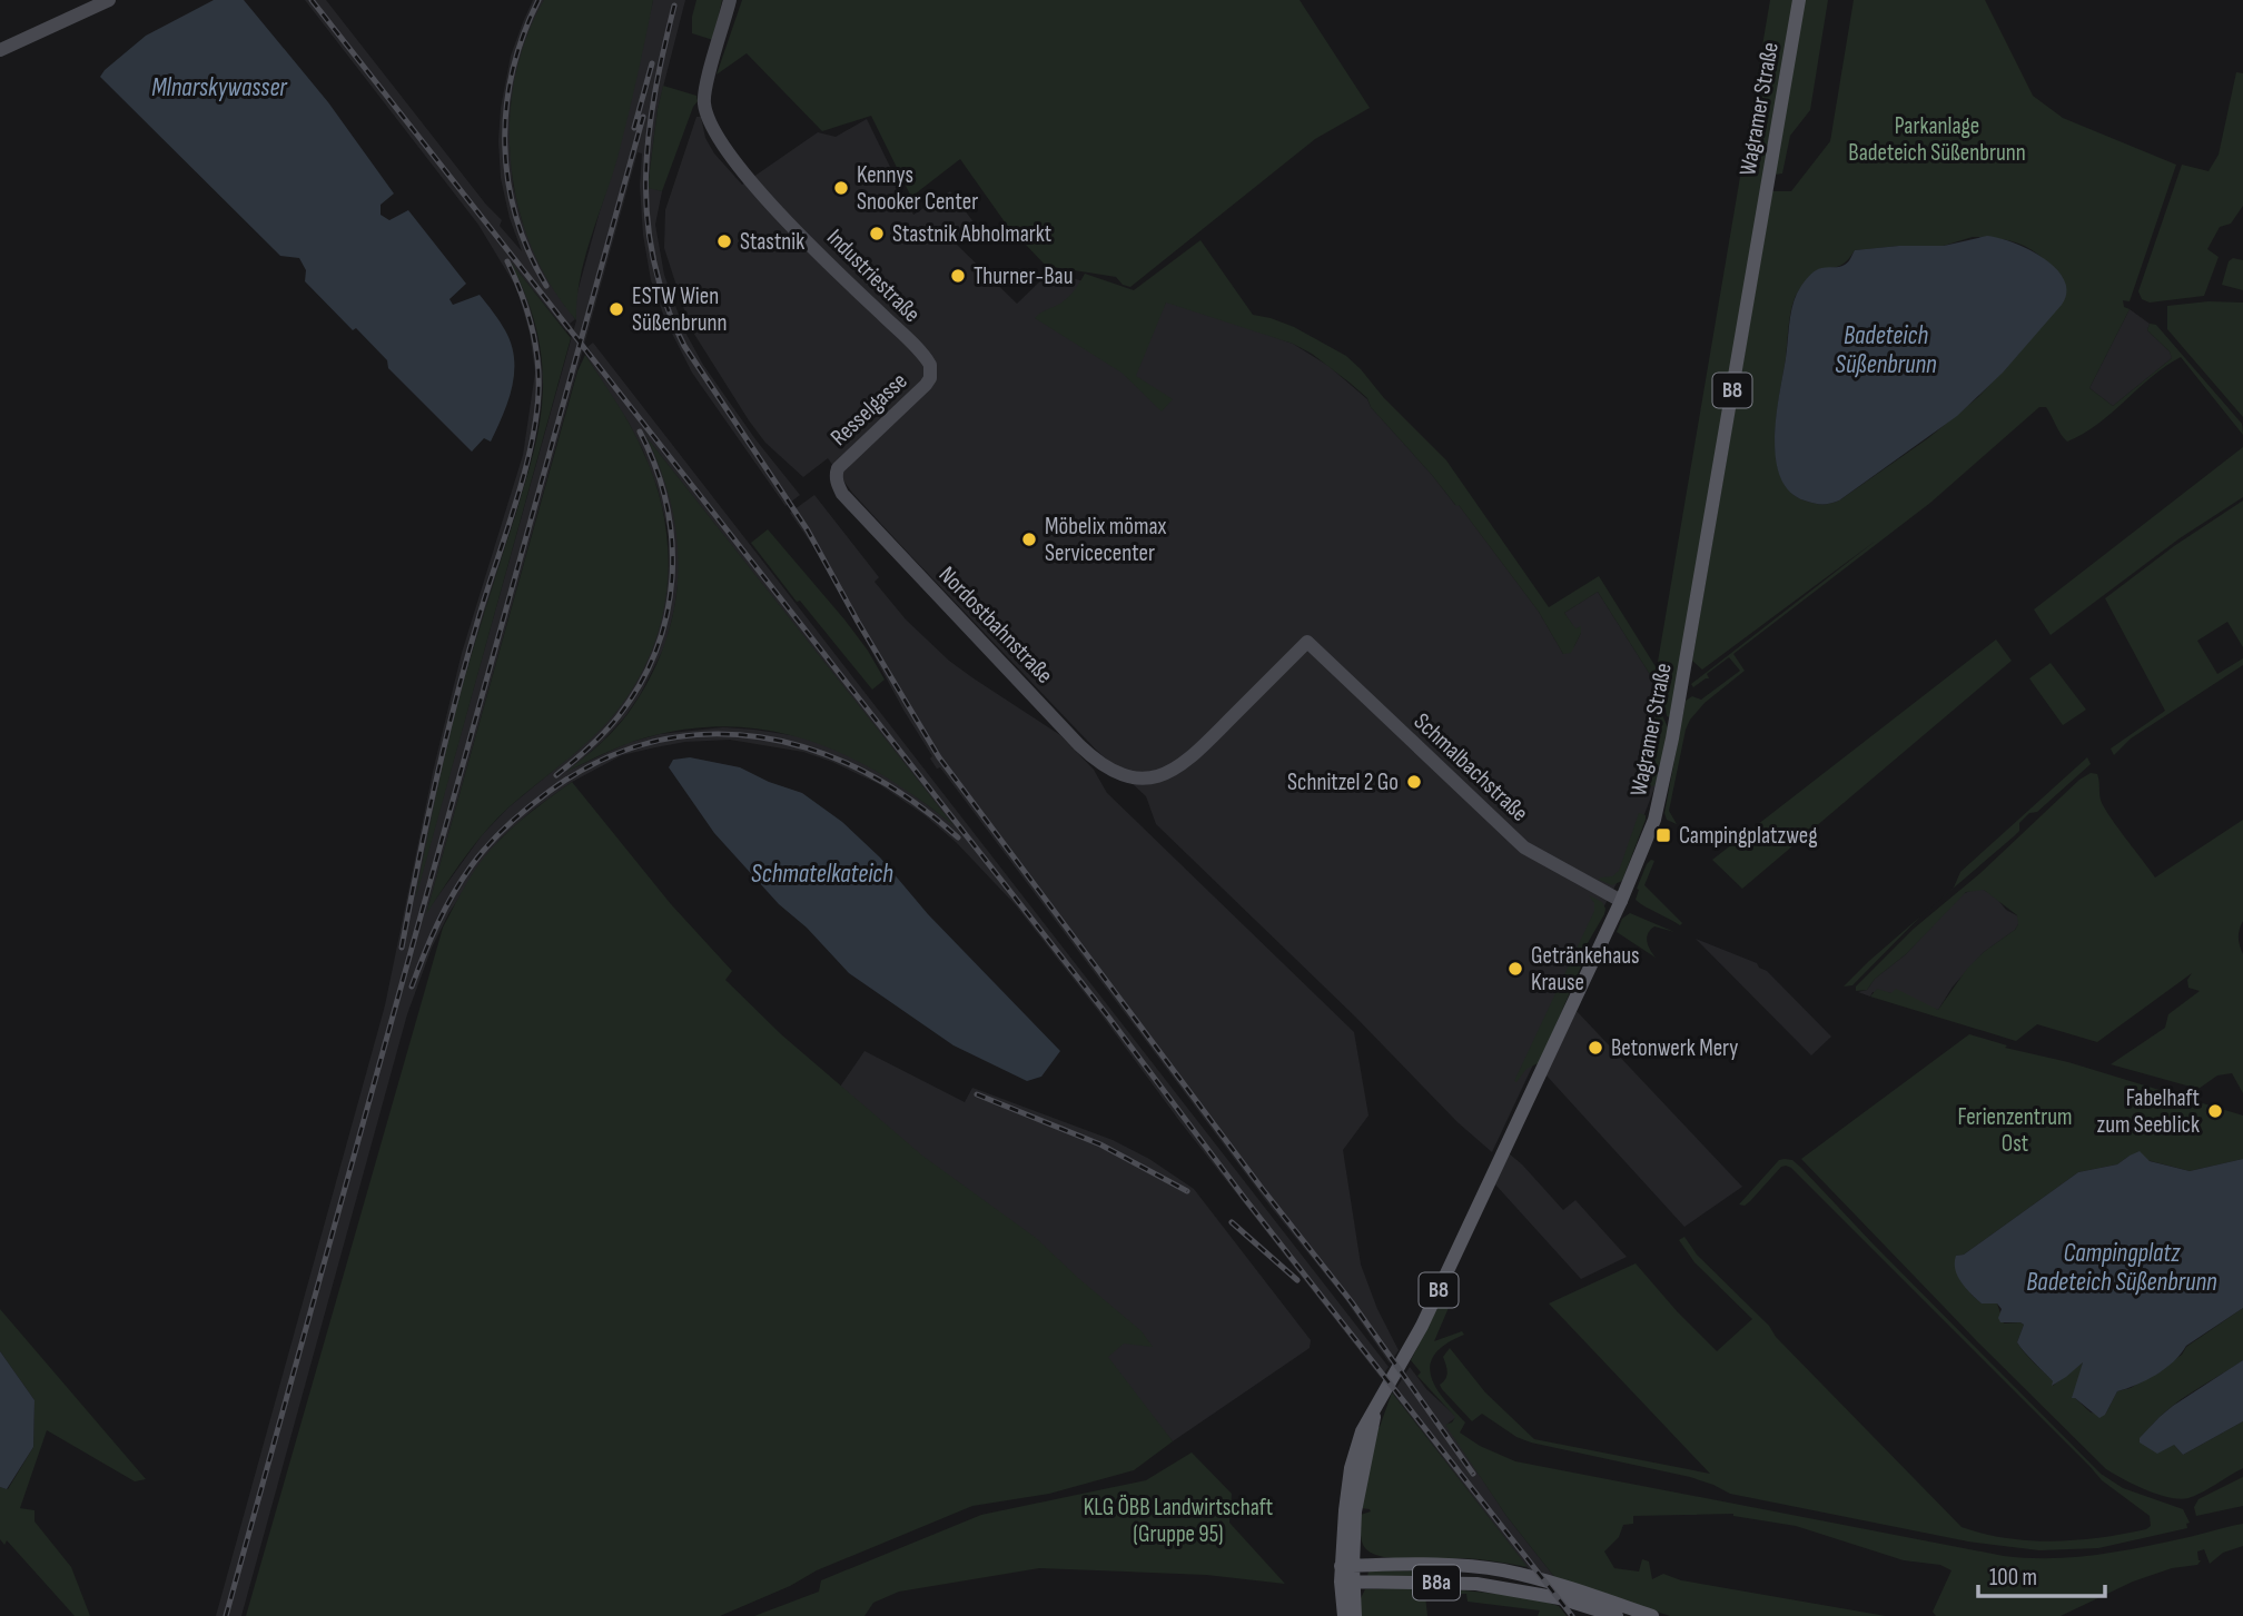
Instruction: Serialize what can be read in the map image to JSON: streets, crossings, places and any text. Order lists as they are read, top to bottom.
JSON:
{
  "streets": {
    "main road": ["Wagramer Straße", "B8", "B8a"],
    "street": [
      "Industriestraße",
      "Resselgasse",
      "Nordostbahnstraße",
      "Schmalbachstraße"
    ]
  },
  "crossings": [
    ["Wagramer Straße", "Schmalbachstraße"],
    ["Wagramer Straße", "B8a"],
    ["Industriestraße", "Resselgasse"],
    ["Resselgasse", "Nordostbahnstraße"],
    ["Nordostbahnstraße", "Schmalbachstraße"]
  ],
  "water": [
    "Mlnarskywasser",
    "Badeteich Süßenbrunn",
    "Schmatelkateich",
    "Campingplatz Badeteich Süßenbrunn"
  ],
  "parks": ["Parkanlage Badeteich Süßenbrunn", "Ferienzentrum Ost", "KLG ÖBB Landwirtschaft (Gruppe 95)"],
  "places": {
    "other": [
      "Kennys Snooker Center",
      "Stastnik Abholmarkt",
      "Stastnik",
      "Thurner-Bau",
      "ESTW Wien Süßenbrunn",
      "Möbelix mömax Servicecenter",
      "Schnitzel 2 Go",
      "Getränkehaus Krause",
      "Betonwerk Mery",
      "Fabelhaft zum Seeblick"
    ],
    "transit": ["Campingplatzweg"]
  },
  "scale_bar": "100 m"
}
